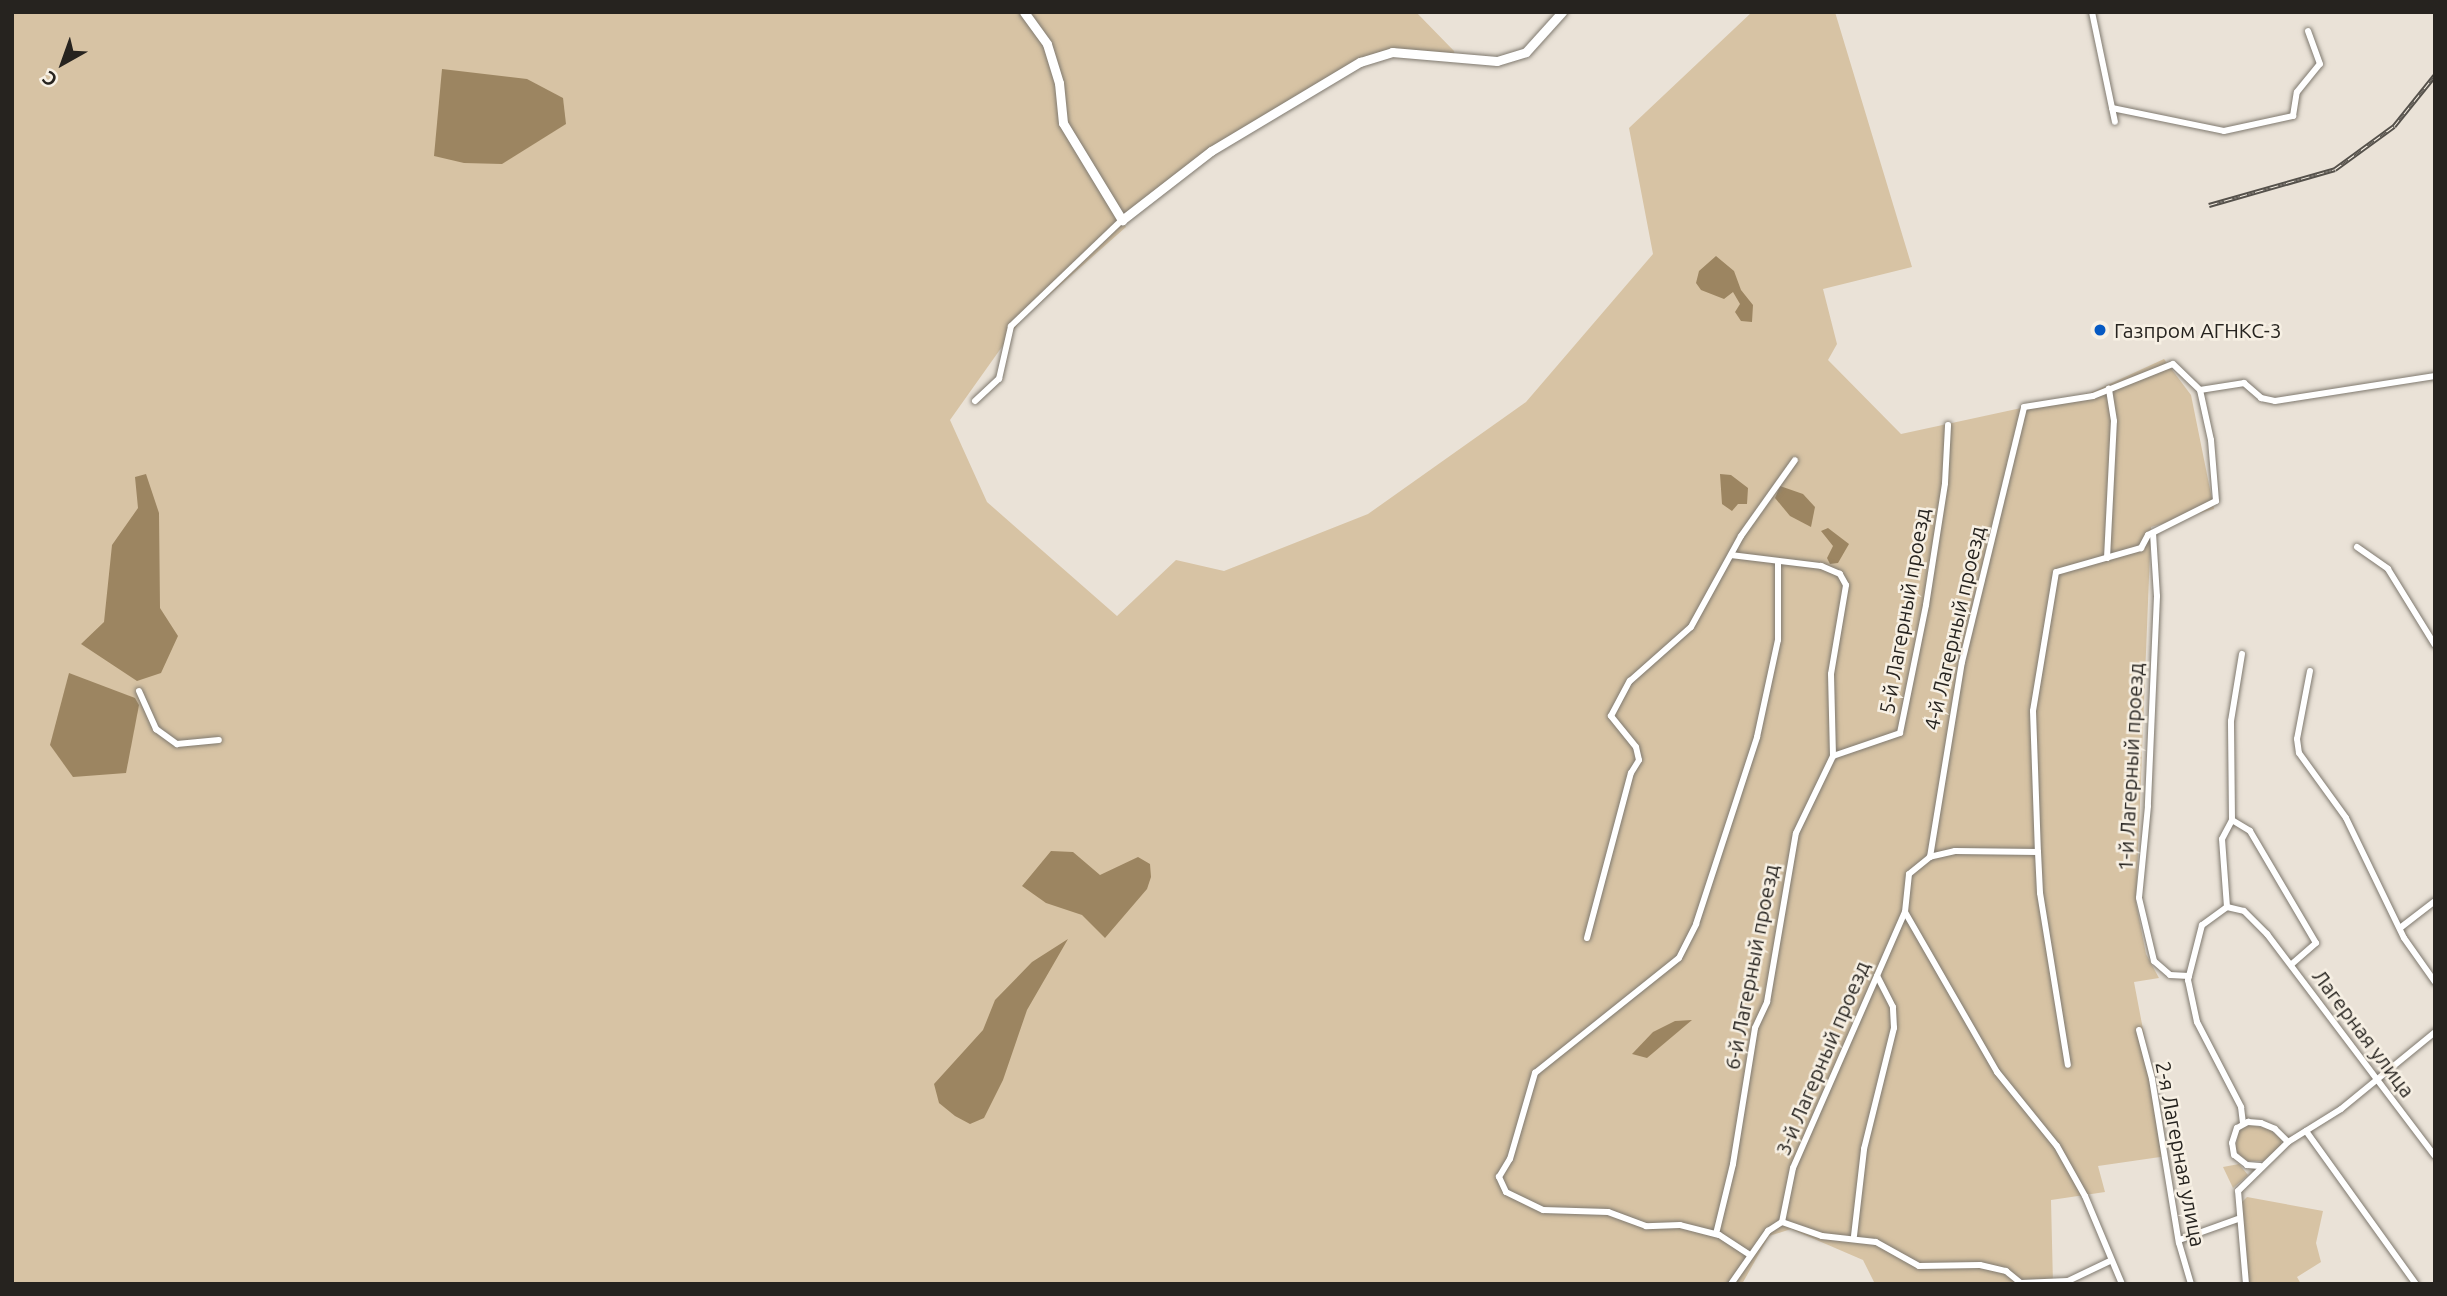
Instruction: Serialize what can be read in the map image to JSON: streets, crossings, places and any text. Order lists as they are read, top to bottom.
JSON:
{
  "streets": {
    "street": [
      "5-й Лагерный проезд",
      "4-й Лагерный проезд",
      "1-й Лагерный проезд",
      "6-й Лагерный проезд",
      "Лагерная улица",
      "3-й Лагерный проезд",
      "2-я Лагерная улица"
    ]
  },
  "crossings": [
    ["5-й Лагерный проезд", "6-й Лагерный проезд"],
    ["4-й Лагерный проезд", "3-й Лагерный проезд"]
  ],
  "places": ["Газпром АГНКС-3"],
  "north": "bottom left"
}
